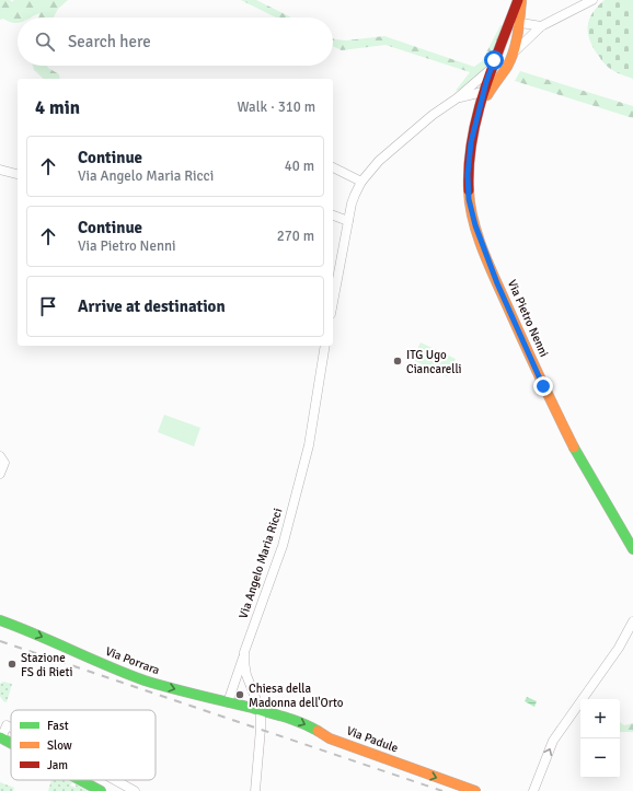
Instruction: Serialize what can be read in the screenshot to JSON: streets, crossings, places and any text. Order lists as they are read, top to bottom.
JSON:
{
  "streets": {
    "main road": ["Via Pietro Nenni", "Via Porrara", "Via Padule"],
    "street": ["Via Angelo Maria Ricci"]
  },
  "crossings": [
    ["Via Angelo Maria Ricci", "Via Porrara"],
    ["Via Angelo Maria Ricci", "Via Padule"],
    ["Via Porrara", "Via Padule"]
  ],
  "one_way": ["Via Porrara", "Via Padule"],
  "places": ["ITG Ugo Ciancarelli", "Stazione FS di Rieti", "Chiesa della Madonna dell'Orto"],
  "legend": ["Fast", "Slow", "Jam"],
  "page": {
    "search": "Search here",
    "heading": ["4 min", "Walk · 310 m"],
    "list": [
      ["Continue", "Via Angelo Maria Ricci", "40 m"],
      ["Continue", "Via Pietro Nenni", "270 m"],
      "Arrive at destination"
    ],
    "map_buttons": ["+", "−"]
  }
}
